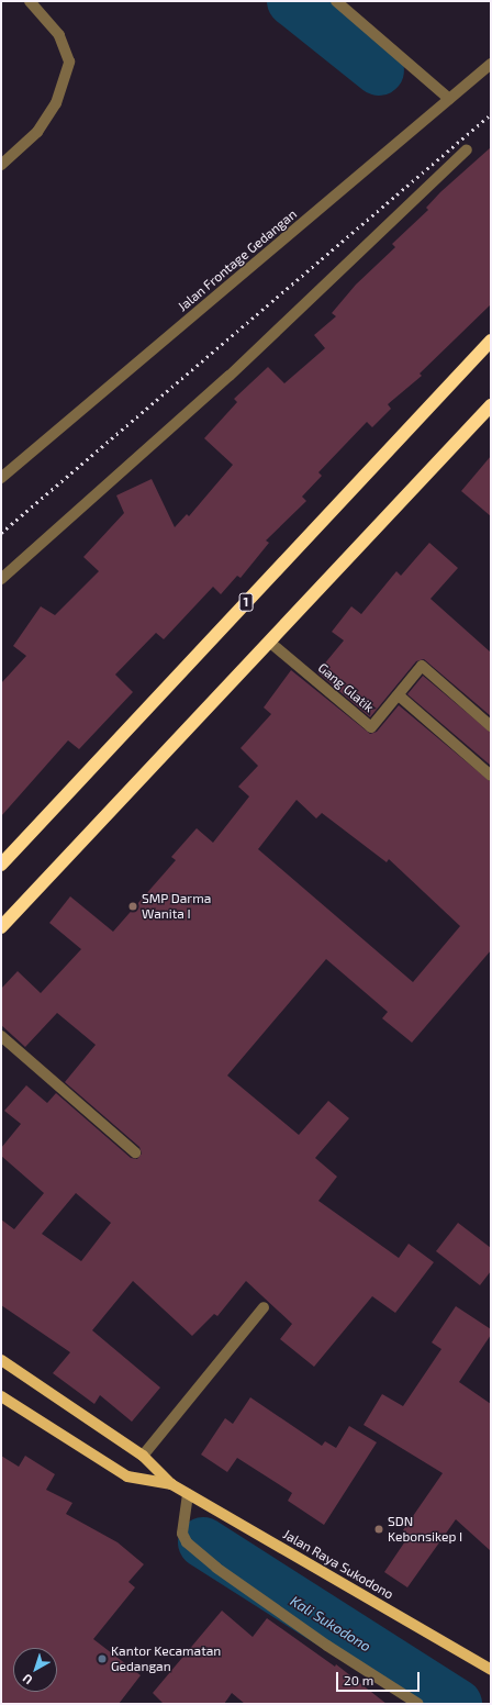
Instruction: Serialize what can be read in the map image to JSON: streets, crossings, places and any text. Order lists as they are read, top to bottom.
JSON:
{
  "streets": {
    "highway": ["1"],
    "main road": ["Jalan Raya Sukodono"],
    "street": ["Jalan Frontage Gedangan", "Gang Glatik"]
  },
  "water": ["Kali Sukodono"],
  "places": ["SMP Darma Wanita I", "SDN Kebonsikep I", "Kantor Kecamatan Gedangan"],
  "scale_bar": "20 m",
  "north": "bottom left"
}
